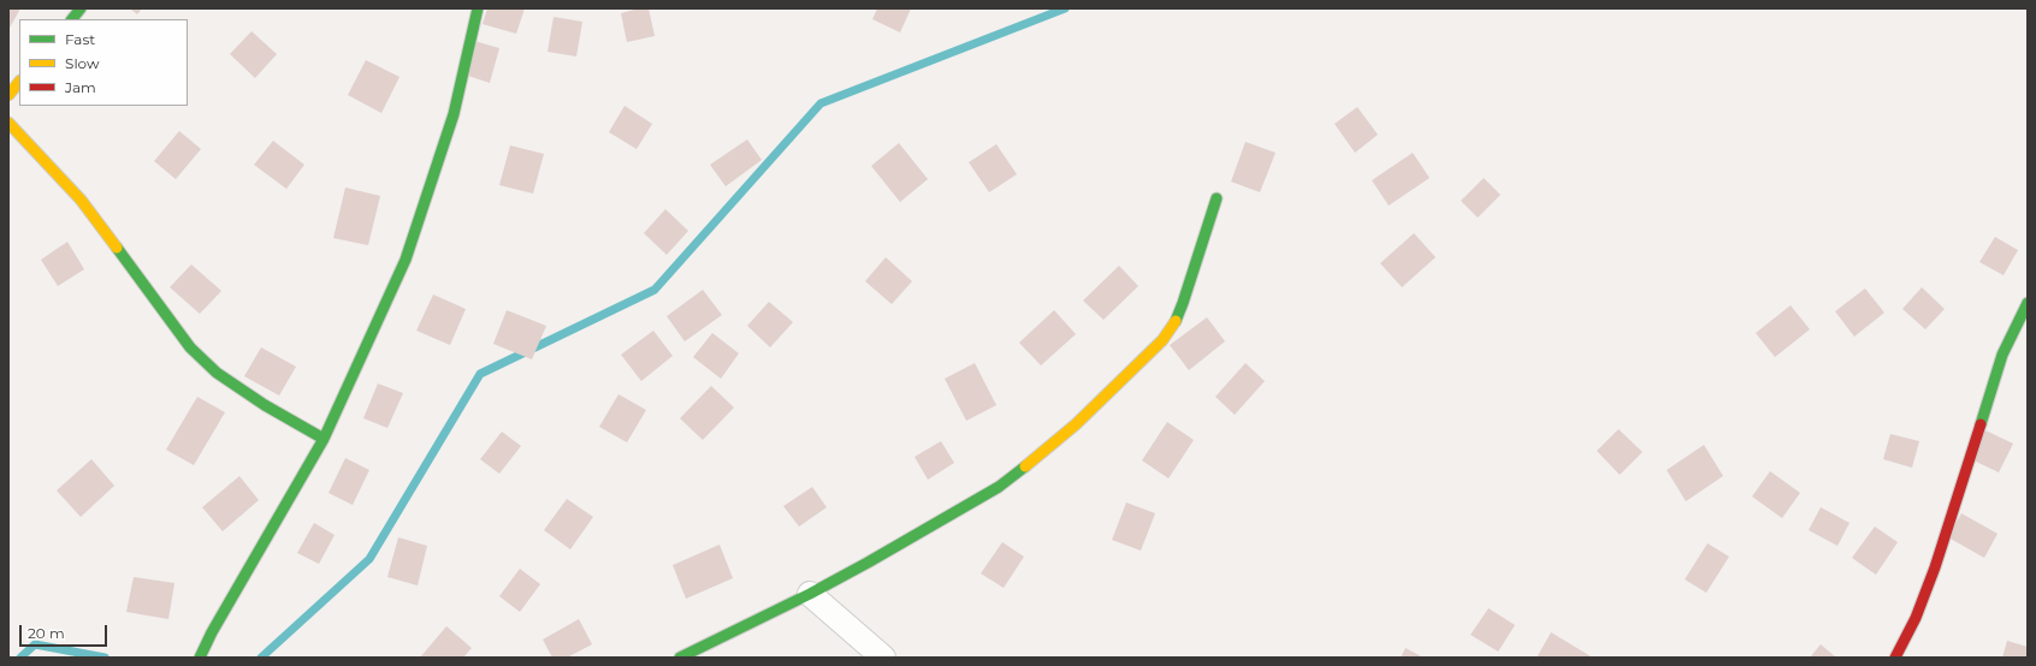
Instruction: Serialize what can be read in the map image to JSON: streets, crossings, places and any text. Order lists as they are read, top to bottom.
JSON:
{
  "legend": ["Fast", "Slow", "Jam"],
  "scale_bar": "20 m"
}
